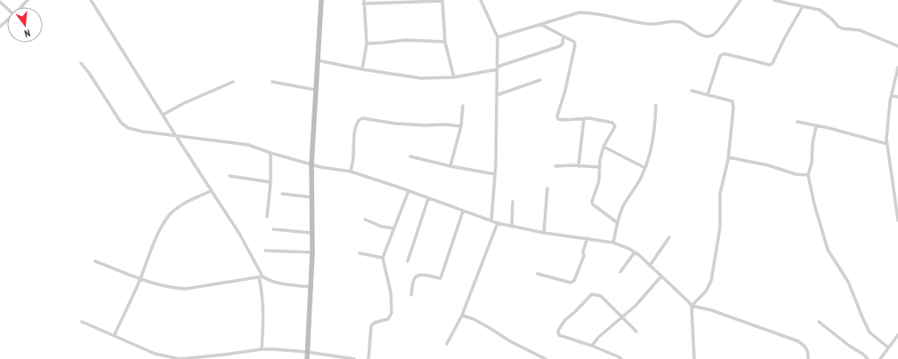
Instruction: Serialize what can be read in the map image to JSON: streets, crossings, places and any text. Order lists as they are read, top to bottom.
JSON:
{
  "north": "bottom"
}
